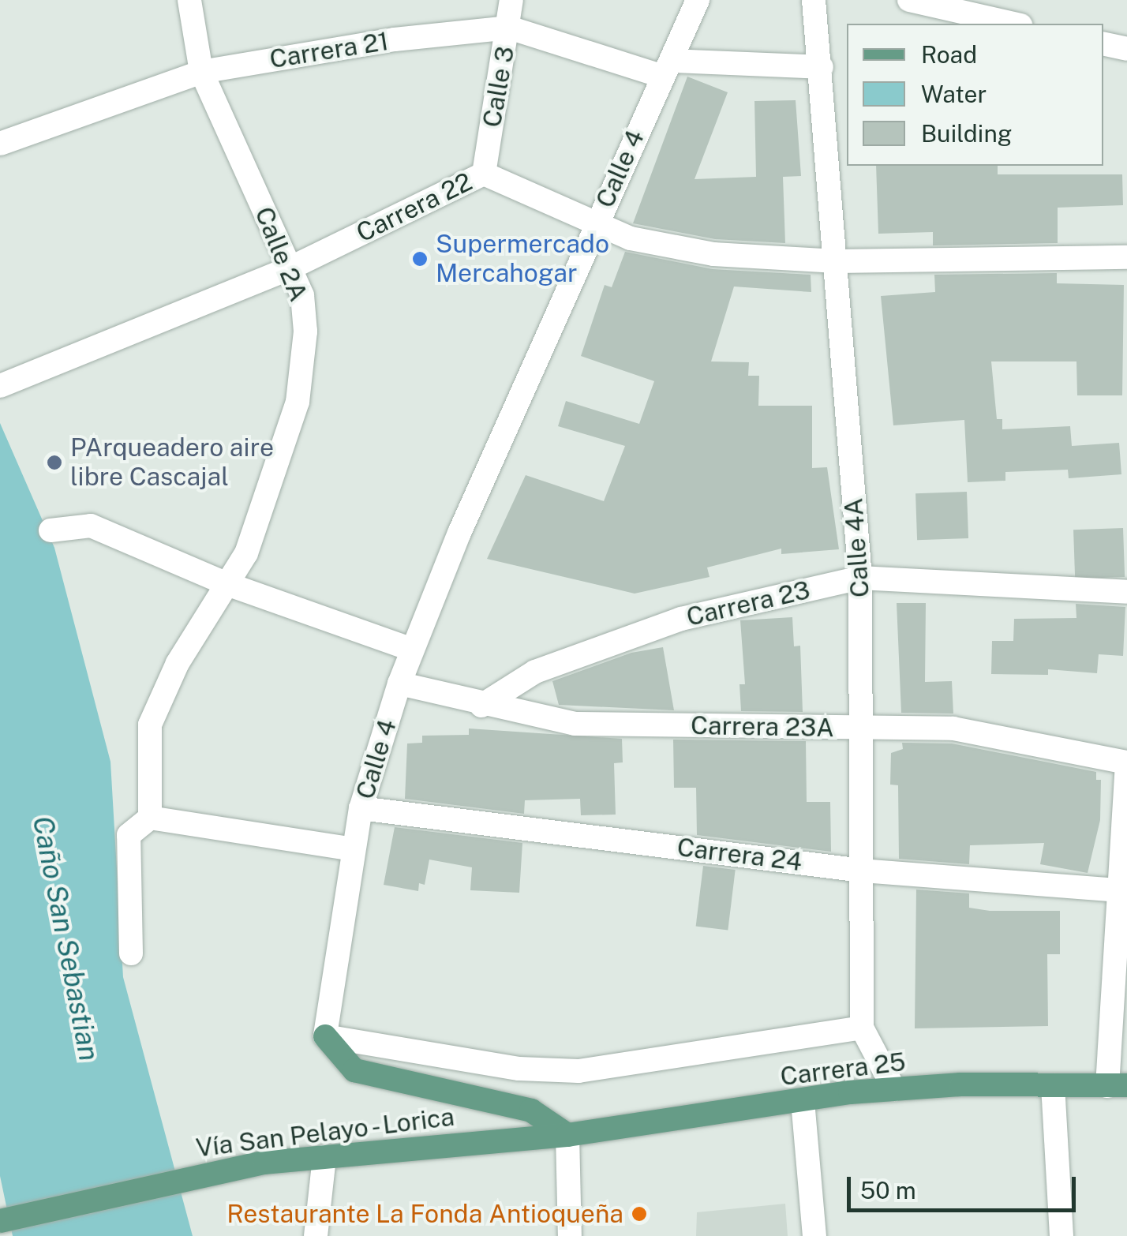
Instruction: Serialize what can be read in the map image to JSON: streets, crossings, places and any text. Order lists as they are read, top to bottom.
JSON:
{
  "streets": {
    "main road": ["Carrera 25", "Vía San Pelayo - Lorica"],
    "street": [
      "Carrera 21",
      "Calle 3",
      "Calle 4",
      "Carrera 22",
      "Calle 2A",
      "Calle 4A",
      "Carrera 23",
      "Carrera 23A",
      "Carrera 24"
    ]
  },
  "crossings": [
    ["Carrera 21", "Calle 3"],
    ["Carrera 21", "Calle 4"],
    ["Carrera 21", "Calle 2A"],
    ["Carrera 21", "Calle 4A"],
    ["Calle 3", "Carrera 22"],
    ["Calle 4", "Carrera 22"],
    ["Calle 4", "Carrera 23A"],
    ["Calle 4", "Carrera 24"],
    ["Carrera 22", "Calle 2A"],
    ["Carrera 22", "Calle 4A"],
    ["Calle 4A", "Carrera 23"],
    ["Calle 4A", "Carrera 23A"],
    ["Calle 4A", "Carrera 24"],
    ["Calle 4A", "Carrera 25"],
    ["Carrera 23", "Carrera 23A"],
    ["Carrera 25", "Vía San Pelayo - Lorica"]
  ],
  "water": ["Caño San Sebastian"],
  "places": ["Supermercado Mercahogar", "PArqueadero aire libre Cascajal", "Restaurante La Fonda Antioqueña"],
  "legend": ["Road", "Water", "Building"],
  "scale_bar": "50 m"
}
